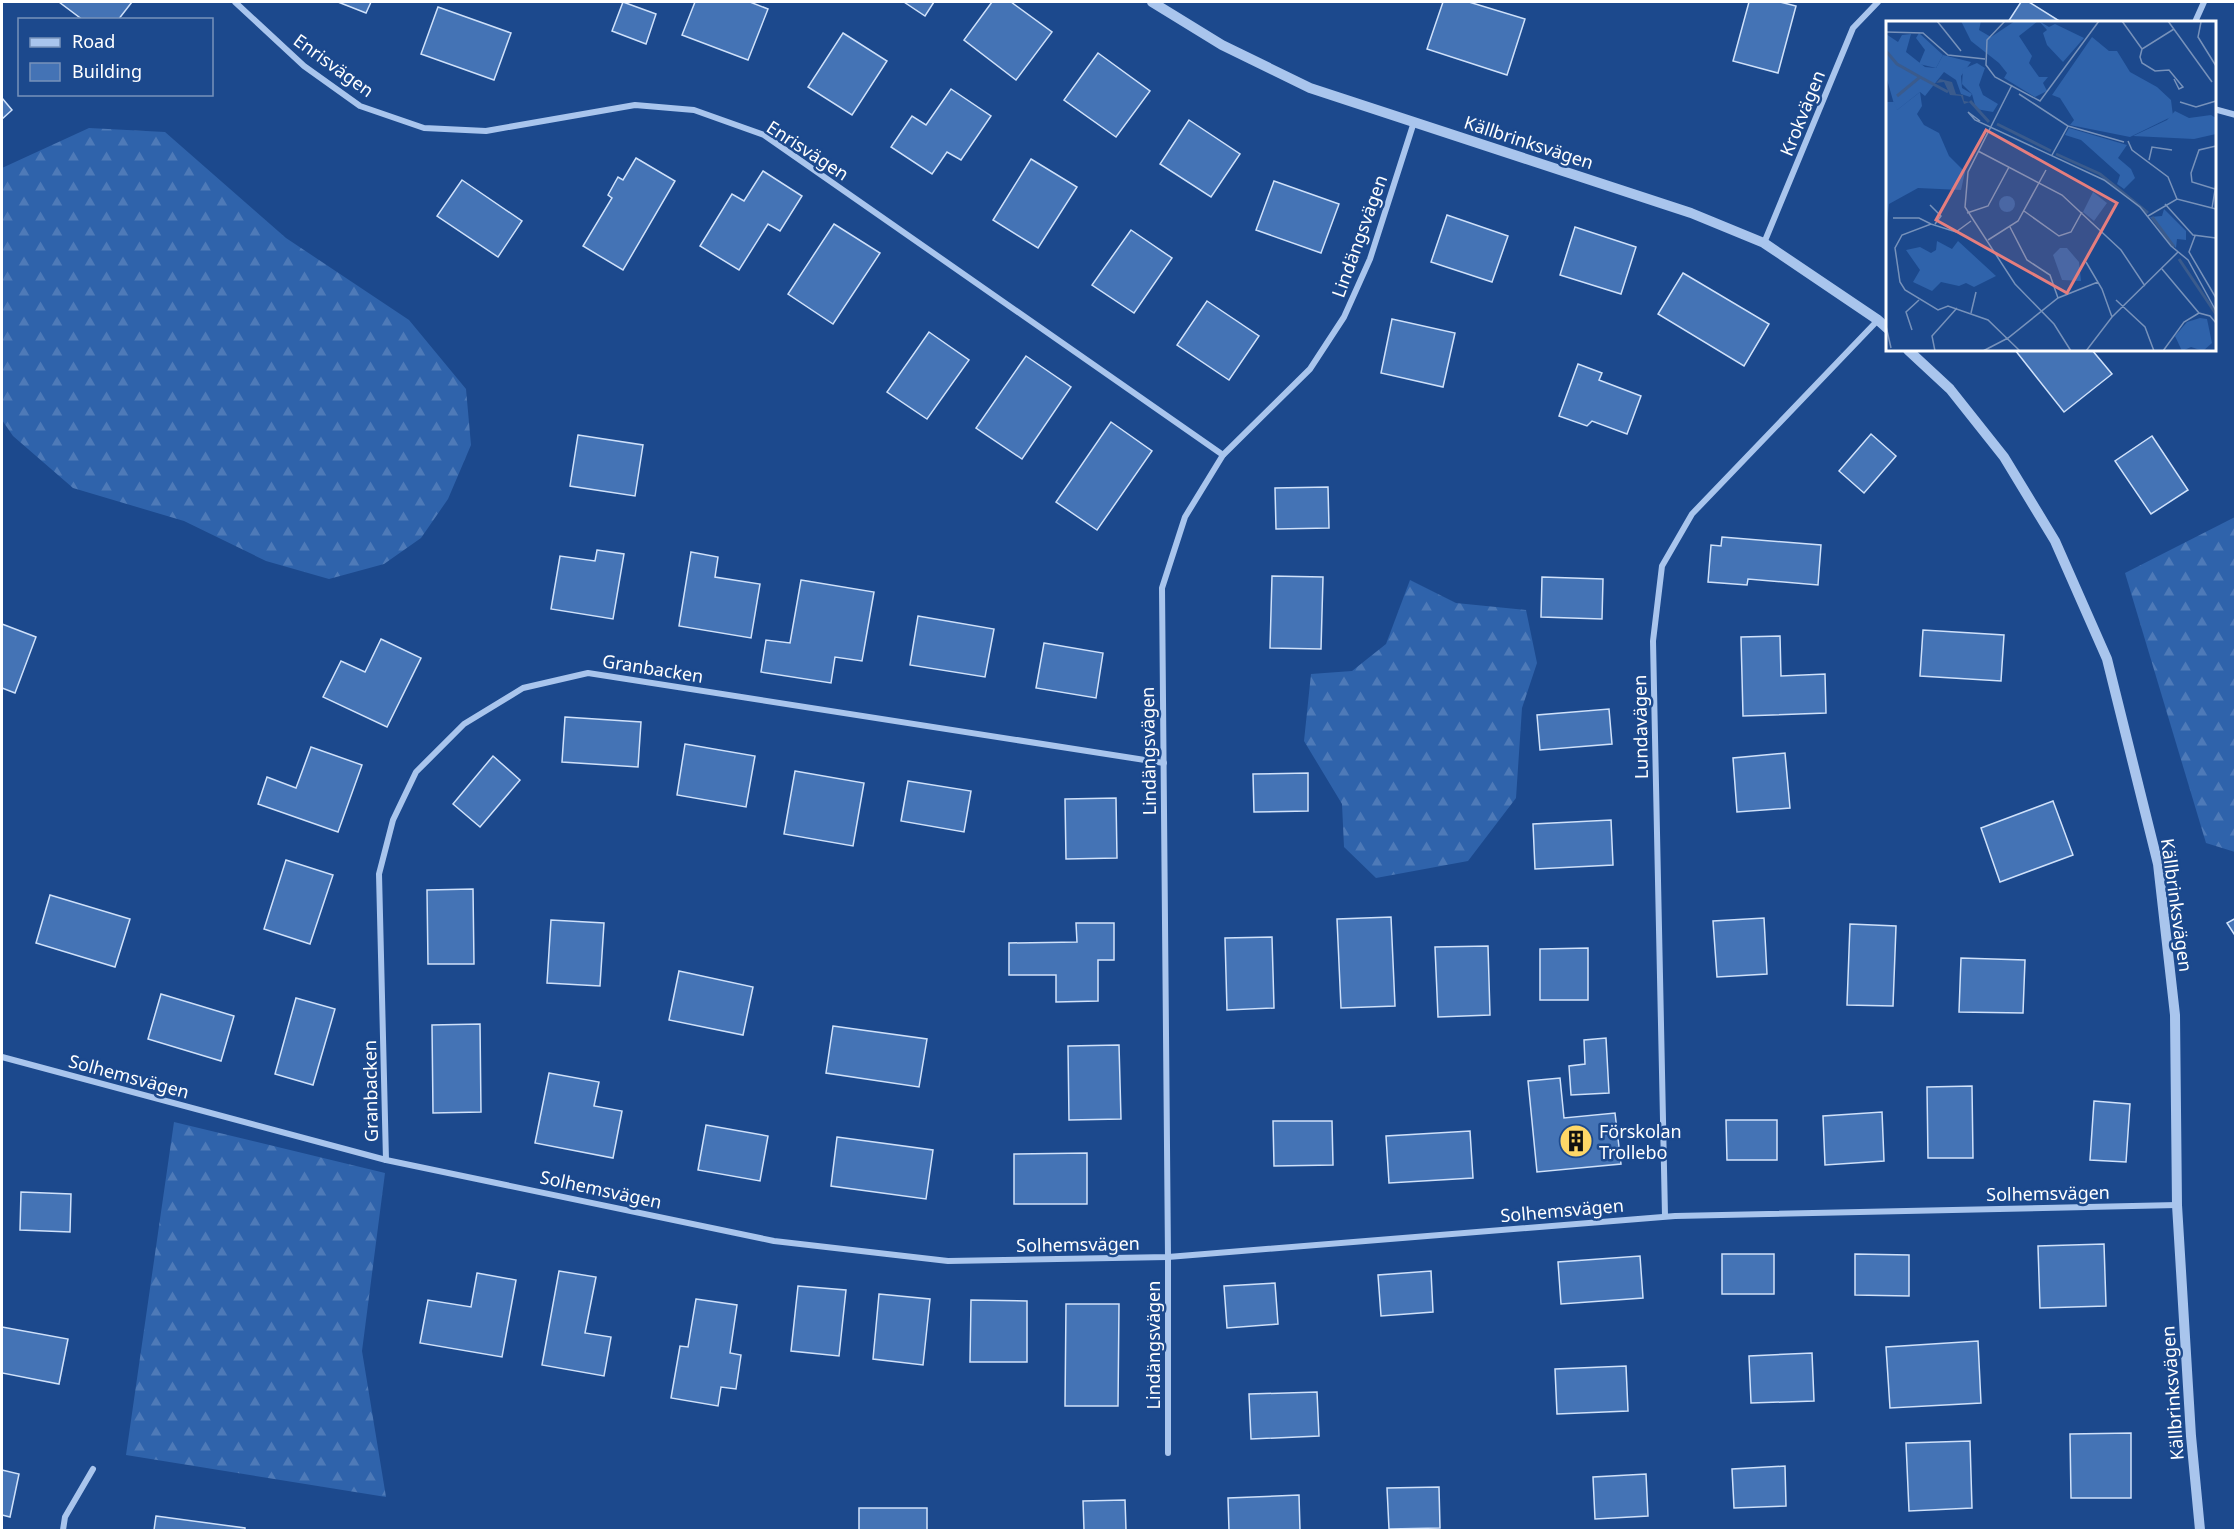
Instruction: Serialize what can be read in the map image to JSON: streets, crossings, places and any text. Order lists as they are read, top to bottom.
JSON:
{
  "streets": {
    "street": [
      "Enrisvägen",
      "Krokvägen",
      "Källbrinksvägen",
      "Lindängsvägen",
      "Granbacken",
      "Lundavägen",
      "Solhemsvägen"
    ]
  },
  "crossings": [
    ["Enrisvägen", "Lindängsvägen"],
    ["Krokvägen", "Källbrinksvägen"],
    ["Källbrinksvägen", "Lindängsvägen"],
    ["Källbrinksvägen", "Lundavägen"],
    ["Källbrinksvägen", "Solhemsvägen"],
    ["Lindängsvägen", "Granbacken"],
    ["Lindängsvägen", "Solhemsvägen"],
    ["Granbacken", "Solhemsvägen"],
    ["Lundavägen", "Solhemsvägen"]
  ],
  "places": {
    "building": ["Förskolan Trollebo"]
  },
  "legend": ["Road", "Building"]
}
